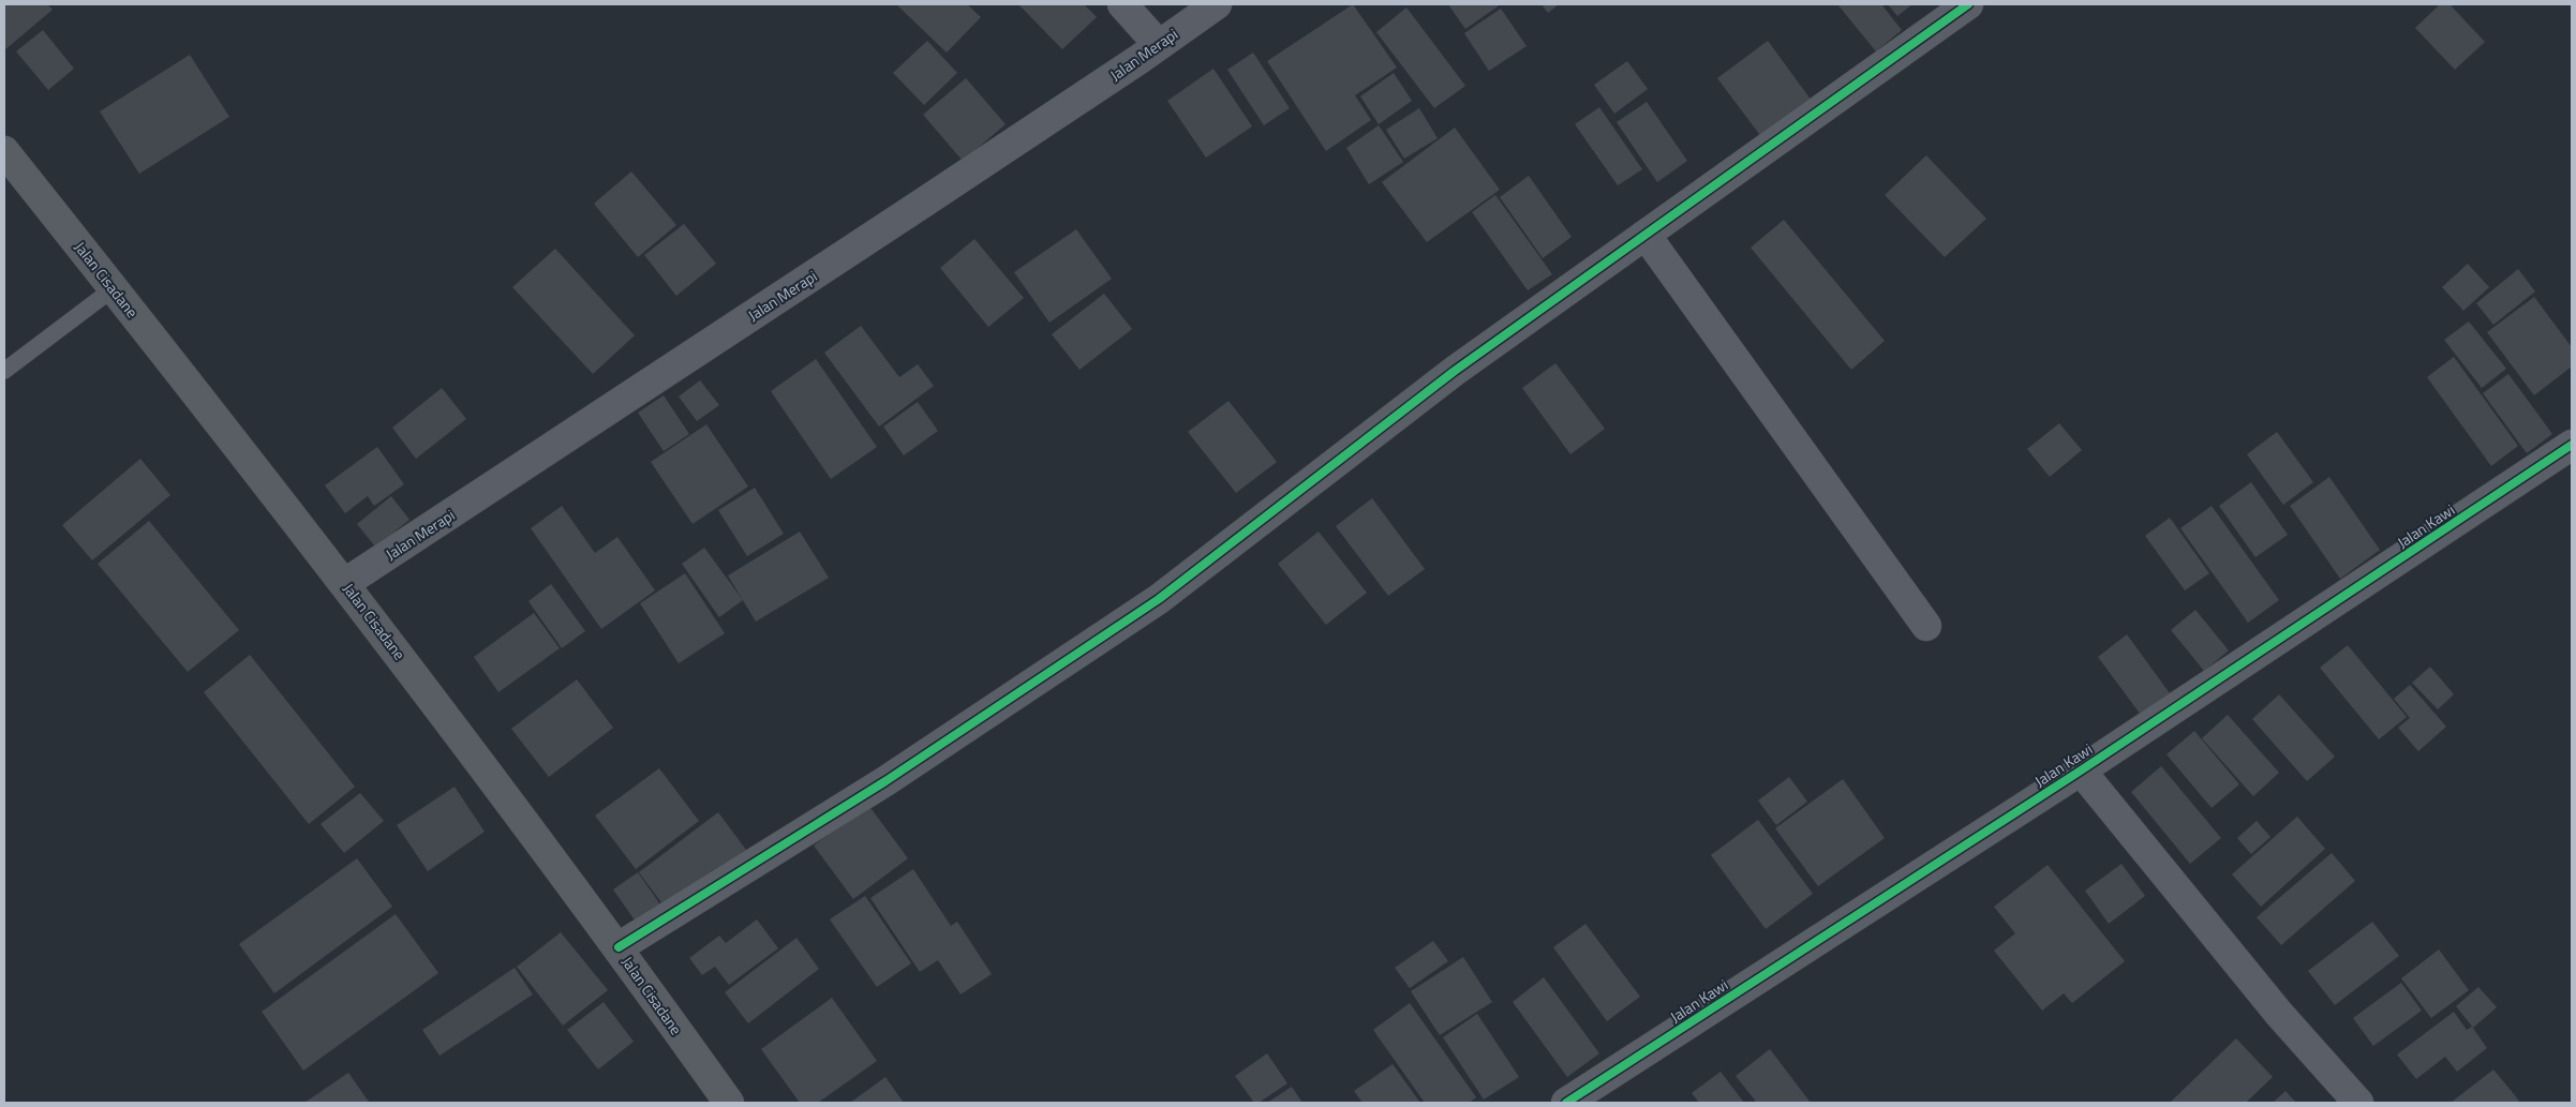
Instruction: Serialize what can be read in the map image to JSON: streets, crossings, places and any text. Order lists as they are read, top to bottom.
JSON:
{
  "streets": {
    "street": ["Jalan Merapi", "Jalan Cisadane", "Jalan Kawi"]
  },
  "crossings": [
    ["Jalan Merapi", "Jalan Cisadane"]
  ]
}
